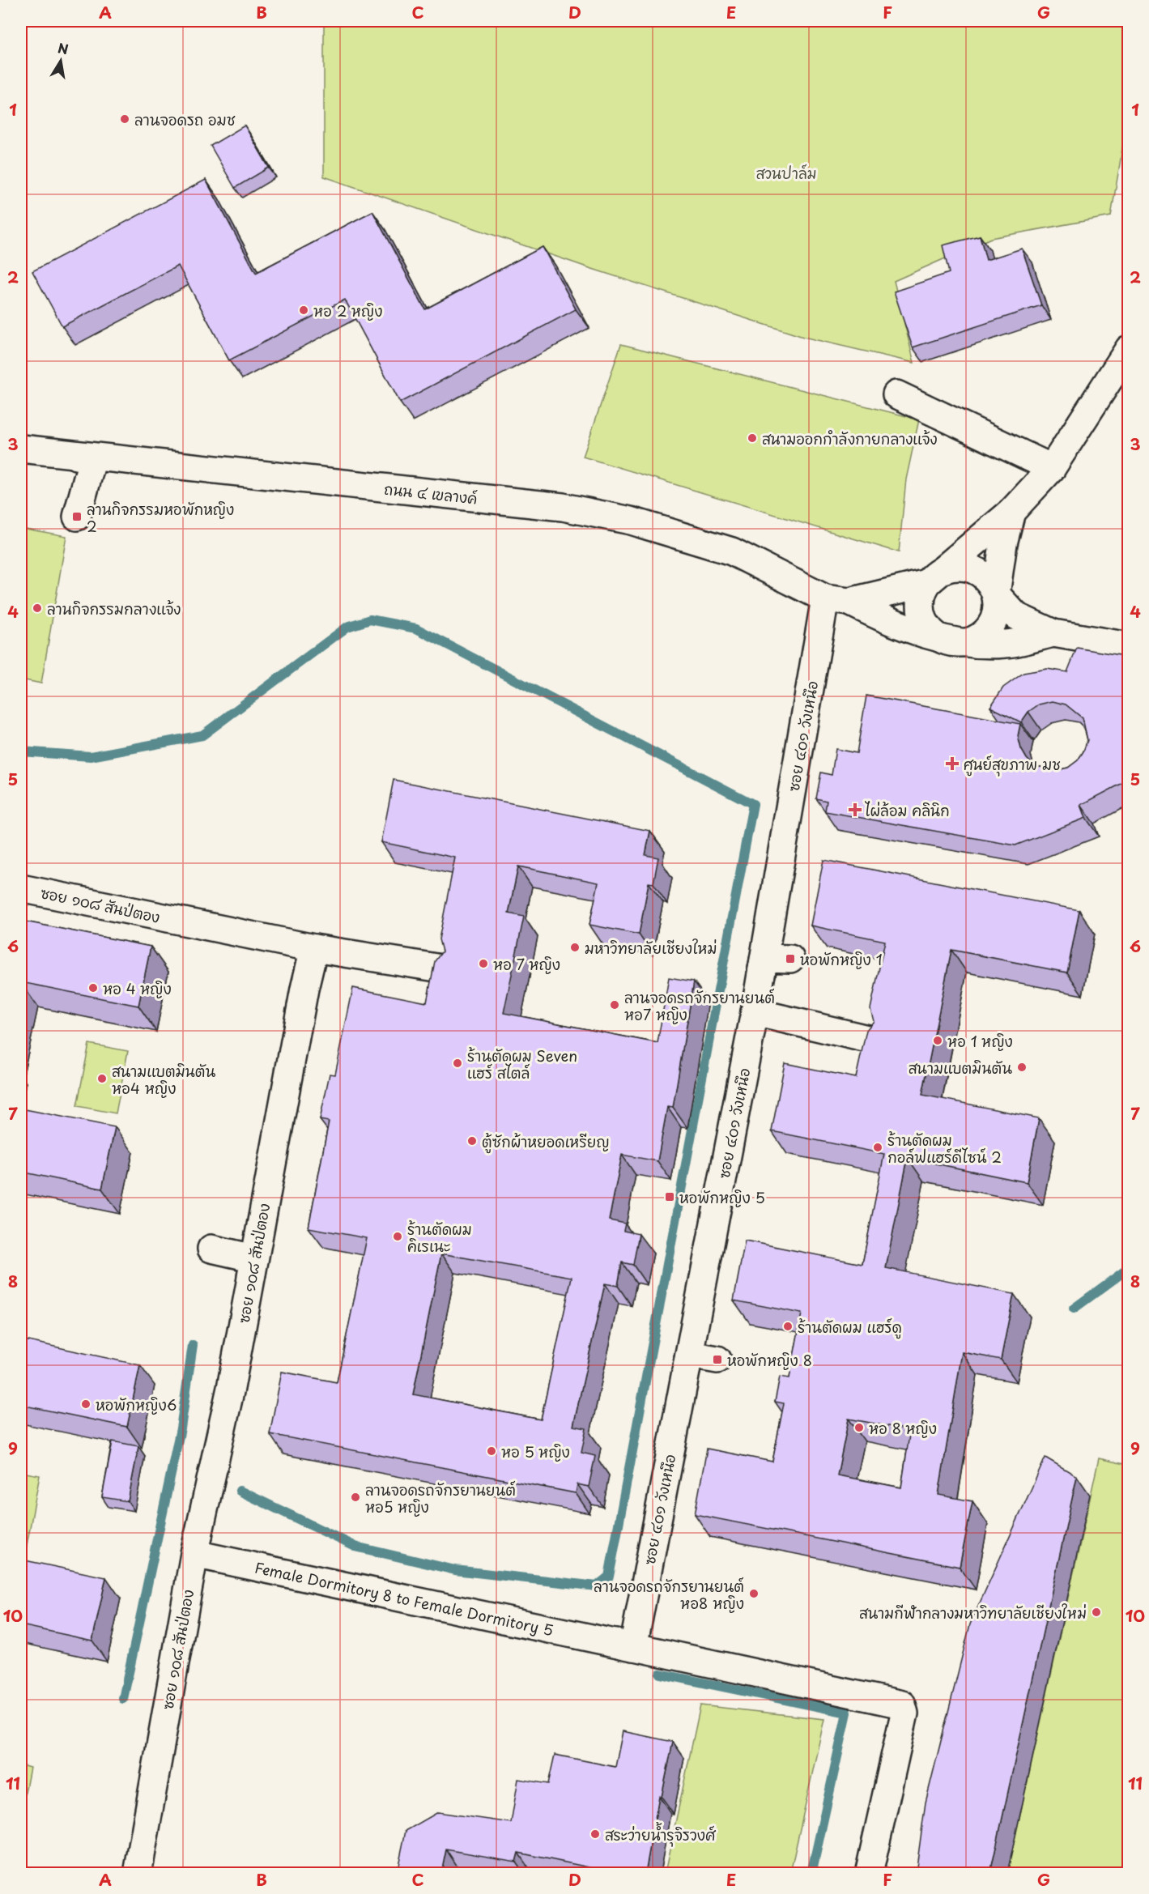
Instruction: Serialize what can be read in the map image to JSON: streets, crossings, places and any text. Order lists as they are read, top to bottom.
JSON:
{
  "streets": {
    "street": ["ถนน ๔ เขลางค์", "ซอย ๔๐๑ วังเหนึอ", "ซอย ๑๐๘ สันป่ตอง"]
  },
  "crossings": [
    ["ถนน ๔ เขลางค์", "ซอย ๔๐๑ วังเหนึอ"]
  ],
  "parks": ["สวนปาล์ม"],
  "places": {
    "other": [
      "ลานจอดรถ อมช",
      "หอ 2 หญิง",
      "สนามออกกำลังกายกลางแจ้ง",
      "ลานกิจกรรมกลางแจ้ง",
      "มหาวิทยาลัยเชียงใหม่",
      "หอ 7 หญิง",
      "หอ 4 หญิง",
      "ลานจอดรถจักรยานยนต์ หอ7 หญิง",
      "หอ 1 หญิง",
      "ร้านตัดผม Seven แฮร์ สไตล์",
      "สนามแบตมินตัน",
      "สนามแบตมินตัน หอ4 หญิง",
      "ตู้ซักผ้าหยอดเหรียญ",
      "ร้านตัดผม กอล์ฟแฮร์ดีไซน์ 2",
      "ร้านตัดผม คิเรเนะ",
      "ร้านตัดผม แฮร์ดู",
      "หอพักหญิง6",
      "หอ 8 หญิง",
      "หอ 5 หญิง",
      "ลานจอดรถจักรยานยนต์ หอ5 หญิง",
      "ลานจอดรถจักรยานยนต์ หอ8 หญิง",
      "สนามกีฬากลางมหาวิทยาลัยเชียงใหม่",
      "สระว่ายน้ำรุจิรวงศ์"
    ],
    "transit": [
      "ลานกิจกรรมหอพักหญิง 2",
      "หอพักหญิง 1",
      "หอพักหญิง 5",
      "หอพักหญิง 8"
    ],
    "health": ["ศูนย์สุขภาพ มช", "ไผ่ล้อม คลินิก"]
  },
  "north": "top",
  "grid": {
    "columns": [
      "A",
      "B",
      "C",
      "D",
      "E",
      "F",
      "G"
    ],
    "rows": [
      "1",
      "2",
      "3",
      "4",
      "5",
      "6",
      "7",
      "8",
      "9",
      "10",
      "11"
    ]
  }
}
